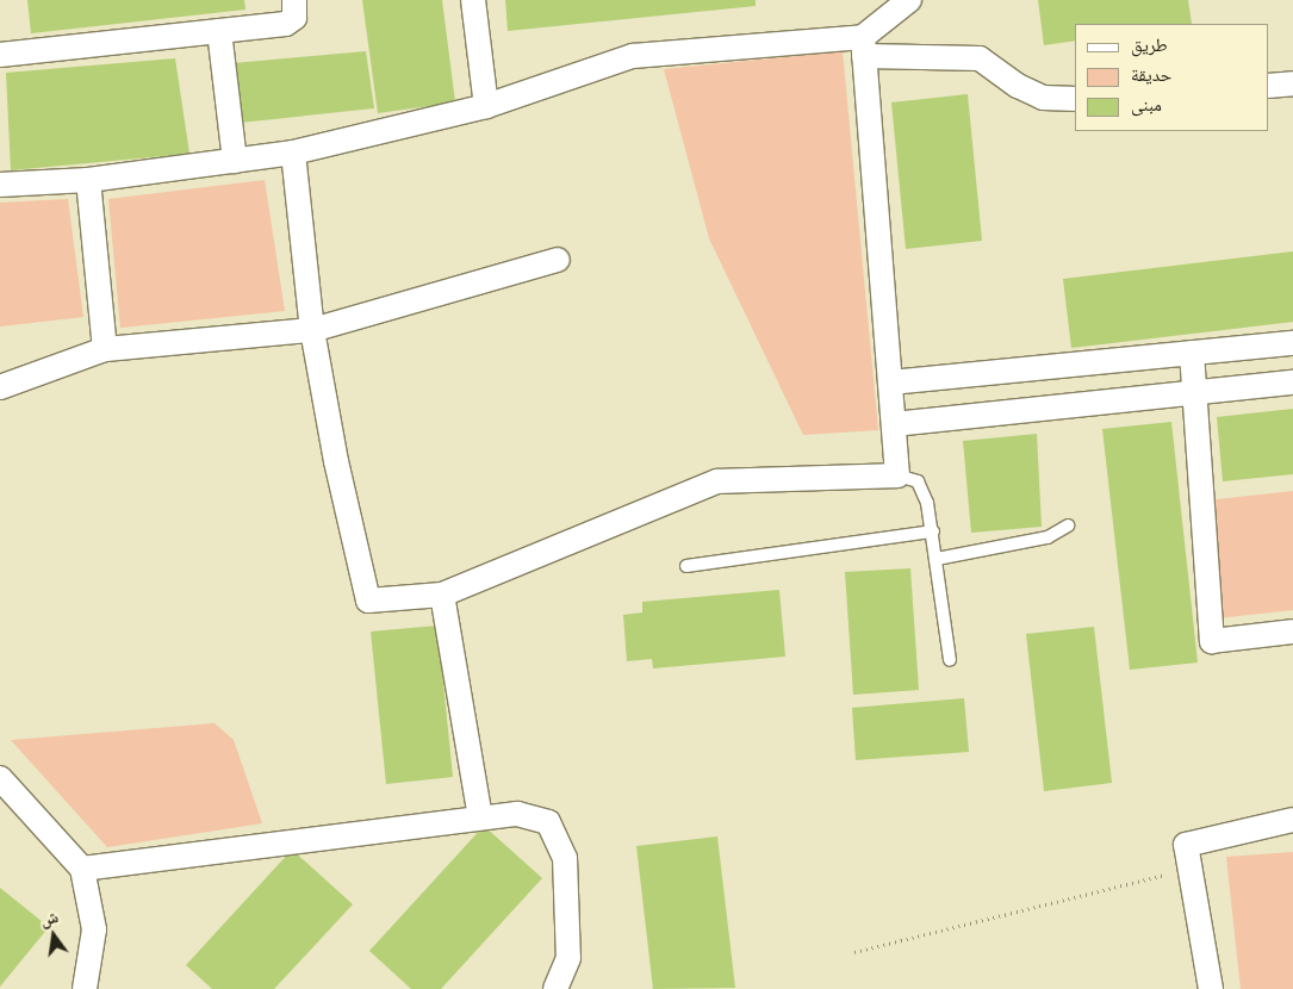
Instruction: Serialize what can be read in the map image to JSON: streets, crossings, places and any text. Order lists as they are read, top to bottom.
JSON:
{
  "legend": ["طريق", "حديقة", "مبنى"],
  "north": "top"
}
